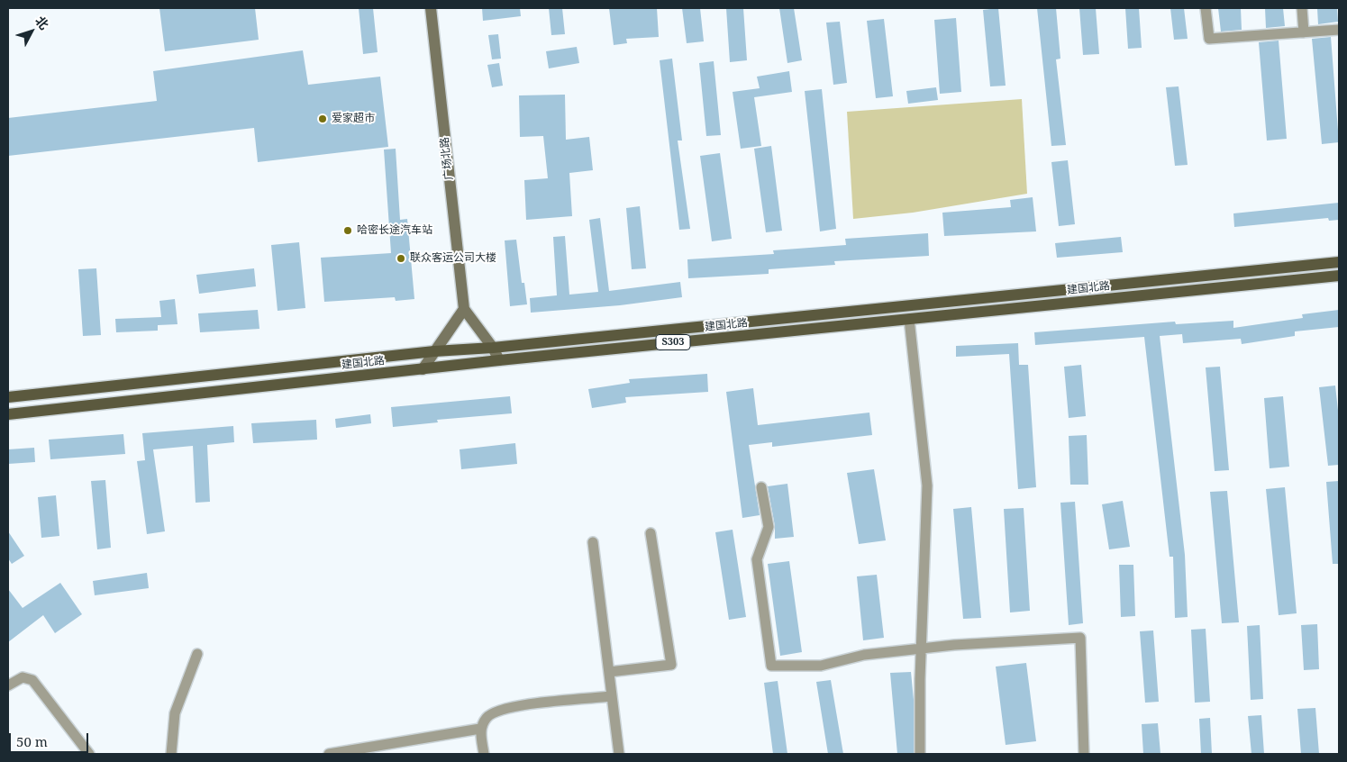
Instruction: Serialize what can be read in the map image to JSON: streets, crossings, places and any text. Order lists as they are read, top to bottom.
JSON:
{
  "streets": {
    "main road": ["广场北路", "建国北路", "S303"]
  },
  "places": ["爱家超市", "哈密长途汽车站", "联众客运公司大楼"],
  "scale_bar": "50 m",
  "north": "top right"
}
